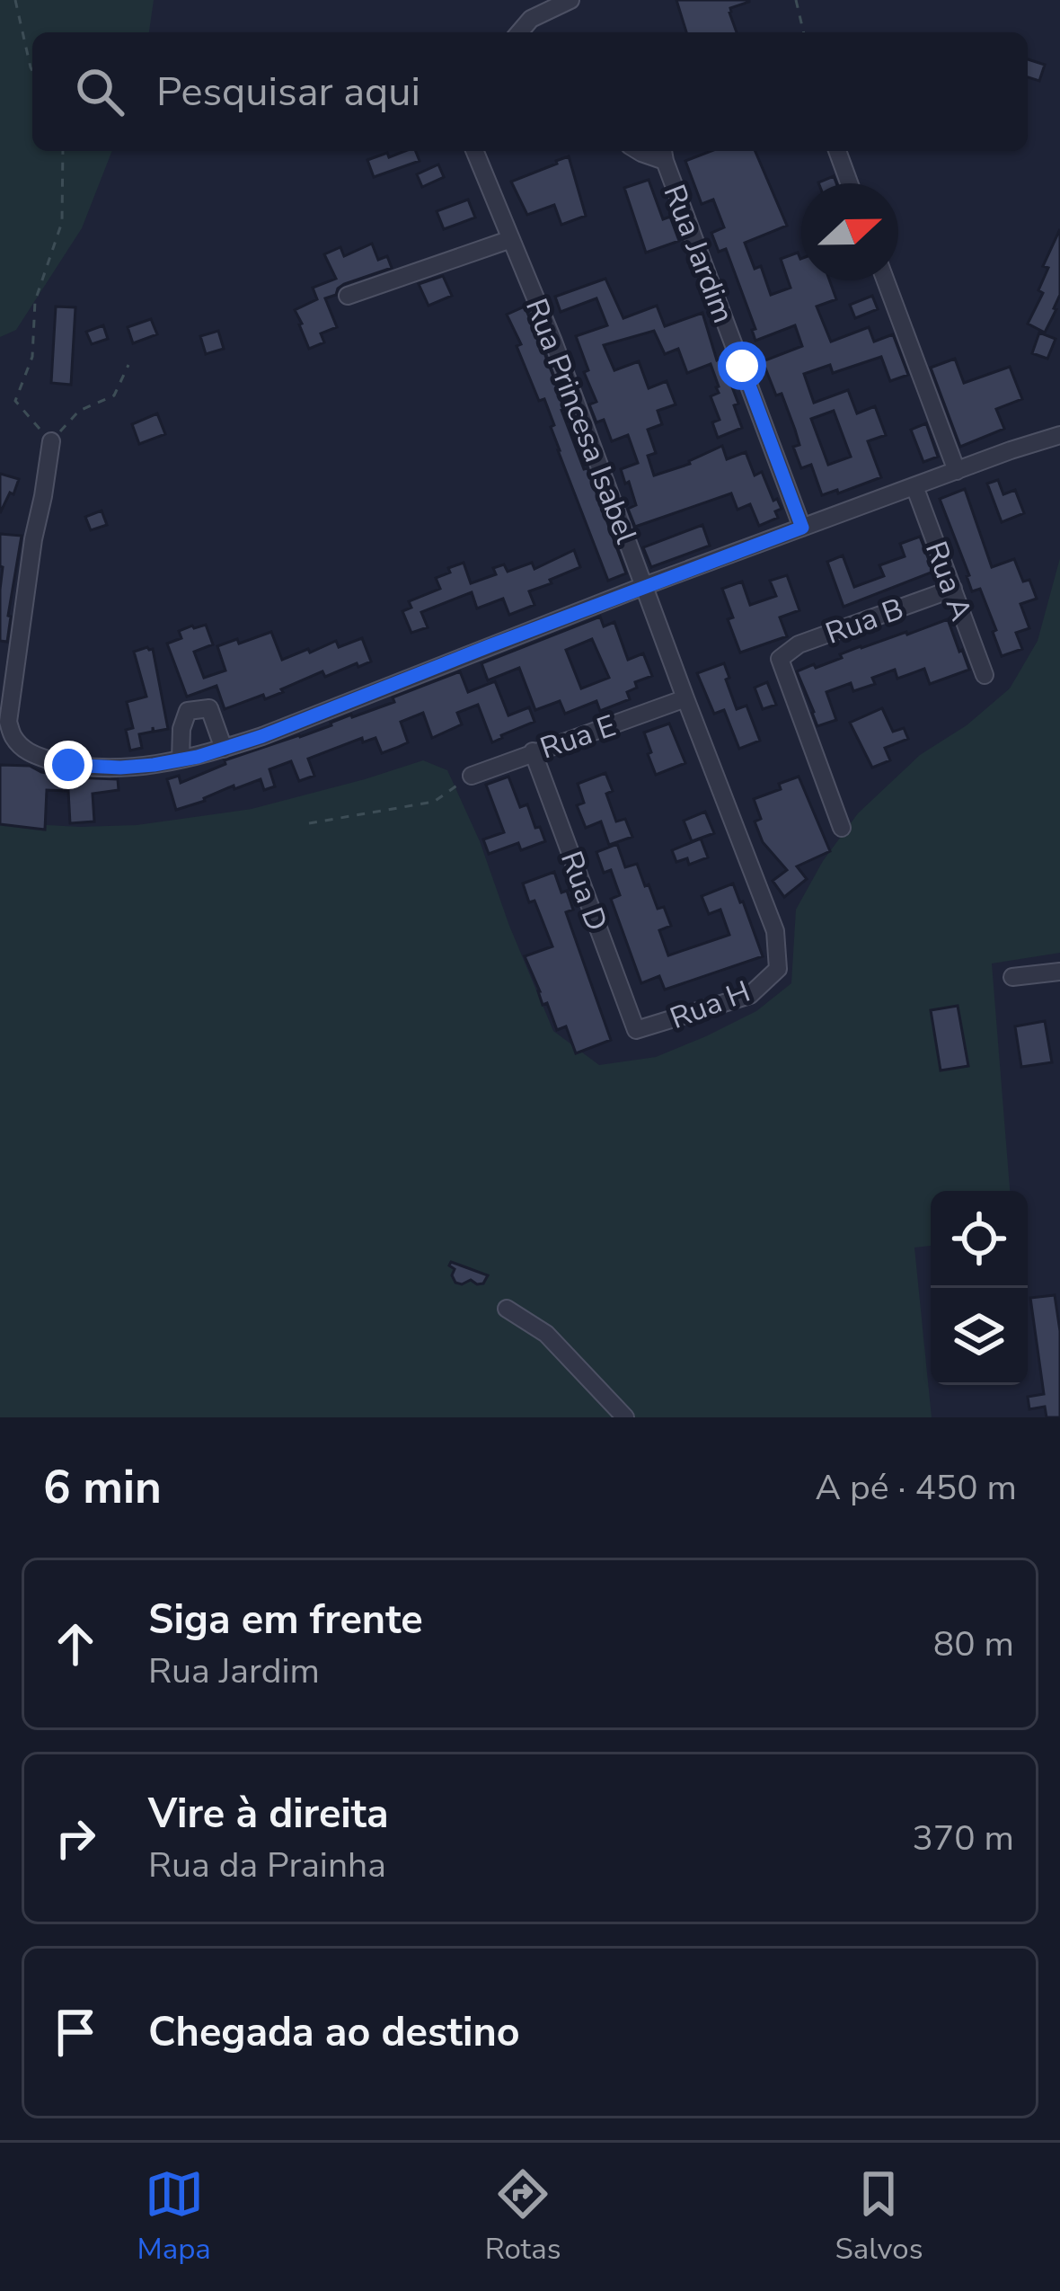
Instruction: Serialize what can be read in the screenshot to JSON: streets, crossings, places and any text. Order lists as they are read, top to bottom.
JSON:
{
  "streets": {
    "street": [
      "Rua Jardim",
      "Rua Princesa Isabel",
      "Rua A",
      "Rua B",
      "Rua E",
      "Rua D",
      "Rua H"
    ]
  },
  "crossings": [
    ["Rua Princesa Isabel", "Rua E"],
    ["Rua Princesa Isabel", "Rua H"],
    ["Rua A", "Rua B"],
    ["Rua E", "Rua D"],
    ["Rua E", "Rua H"],
    ["Rua D", "Rua H"]
  ],
  "north": "right",
  "page": {
    "search": "Pesquisar aqui",
    "heading": ["6 min", "A pé · 450 m"],
    "list": [
      ["Siga em frente", "Rua Jardim", "80 m"],
      ["Vire à direita", "Rua da Prainha", "370 m"],
      "Chegada ao destino"
    ],
    "nav": ["Mapa", "Rotas", "Salvos"]
  }
}
